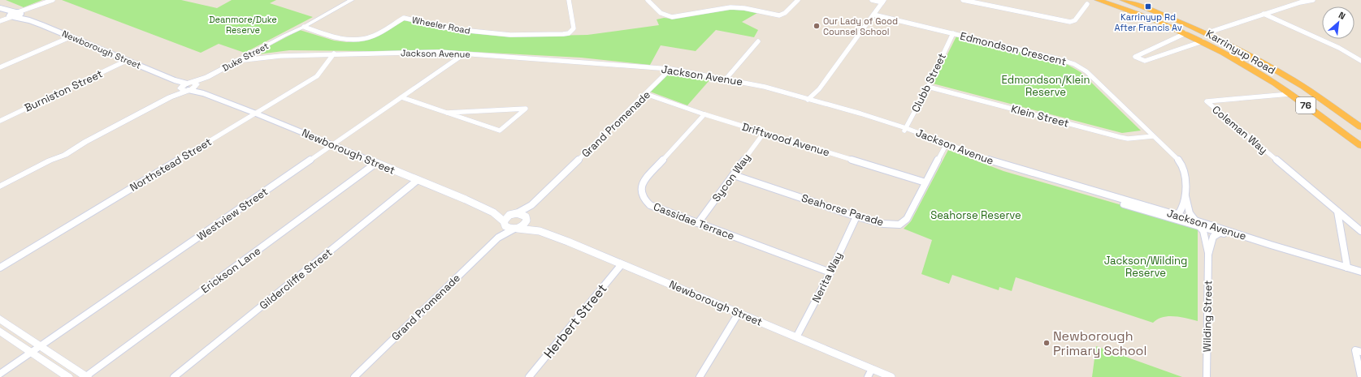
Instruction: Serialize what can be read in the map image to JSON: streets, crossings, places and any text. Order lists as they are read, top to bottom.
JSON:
{
  "streets": {
    "highway": ["Karrinyup Road", "76"],
    "main road": ["Duke Street"],
    "street": [
      "Wheeler Road",
      "Edmondson Crescent",
      "Newborough Street",
      "Jackson Avenue",
      "Clubb Street",
      "Burniston Street",
      "Klein Street",
      "Grand Promenade",
      "Coleman Way",
      "Driftwood Avenue",
      "Northstead Street",
      "Sycon Way",
      "Seahorse Parade",
      "Westview Street",
      "Cassidae Terrace",
      "Erickson Lane",
      "Nerita Way",
      "Gildercliffe Street",
      "Wilding Street",
      "Herbert Street"
    ]
  },
  "crossings": [
    ["Wheeler Road", "Duke Street"],
    ["Edmondson Crescent", "Jackson Avenue"],
    ["Edmondson Crescent", "Clubb Street"],
    ["Edmondson Crescent", "Klein Street"],
    ["Newborough Street", "Duke Street"],
    ["Newborough Street", "Burniston Street"],
    ["Newborough Street", "Grand Promenade"],
    ["Newborough Street", "Northstead Street"],
    ["Newborough Street", "Westview Street"],
    ["Newborough Street", "Erickson Lane"],
    ["Newborough Street", "Nerita Way"],
    ["Newborough Street", "Gildercliffe Street"],
    ["Newborough Street", "Herbert Street"],
    ["Karrinyup Road", "Coleman Way"],
    ["Jackson Avenue", "Duke Street"],
    ["Jackson Avenue", "Clubb Street"],
    ["Jackson Avenue", "Grand Promenade"],
    ["Jackson Avenue", "Northstead Street"],
    ["Jackson Avenue", "Seahorse Parade"],
    ["Jackson Avenue", "Westview Street"],
    ["Jackson Avenue", "Wilding Street"],
    ["Clubb Street", "Klein Street"],
    ["Grand Promenade", "Driftwood Avenue"],
    ["Driftwood Avenue", "Sycon Way"],
    ["Driftwood Avenue", "Seahorse Parade"],
    ["Driftwood Avenue", "Cassidae Terrace"],
    ["Sycon Way", "Seahorse Parade"],
    ["Sycon Way", "Cassidae Terrace"],
    ["Seahorse Parade", "Nerita Way"],
    ["Cassidae Terrace", "Nerita Way"]
  ],
  "parks": [
    "Deanmore/Duke Reserve",
    "Edmondson/Klein Reserve",
    "Seahorse Reserve",
    "Jackson/Wilding Reserve"
  ],
  "places": {
    "transit": ["Karrinyup Rd After Francis Av"],
    "other": ["Our Lady of Good Counsel School", "Newborough Primary School"]
  },
  "north": "top right"
}
